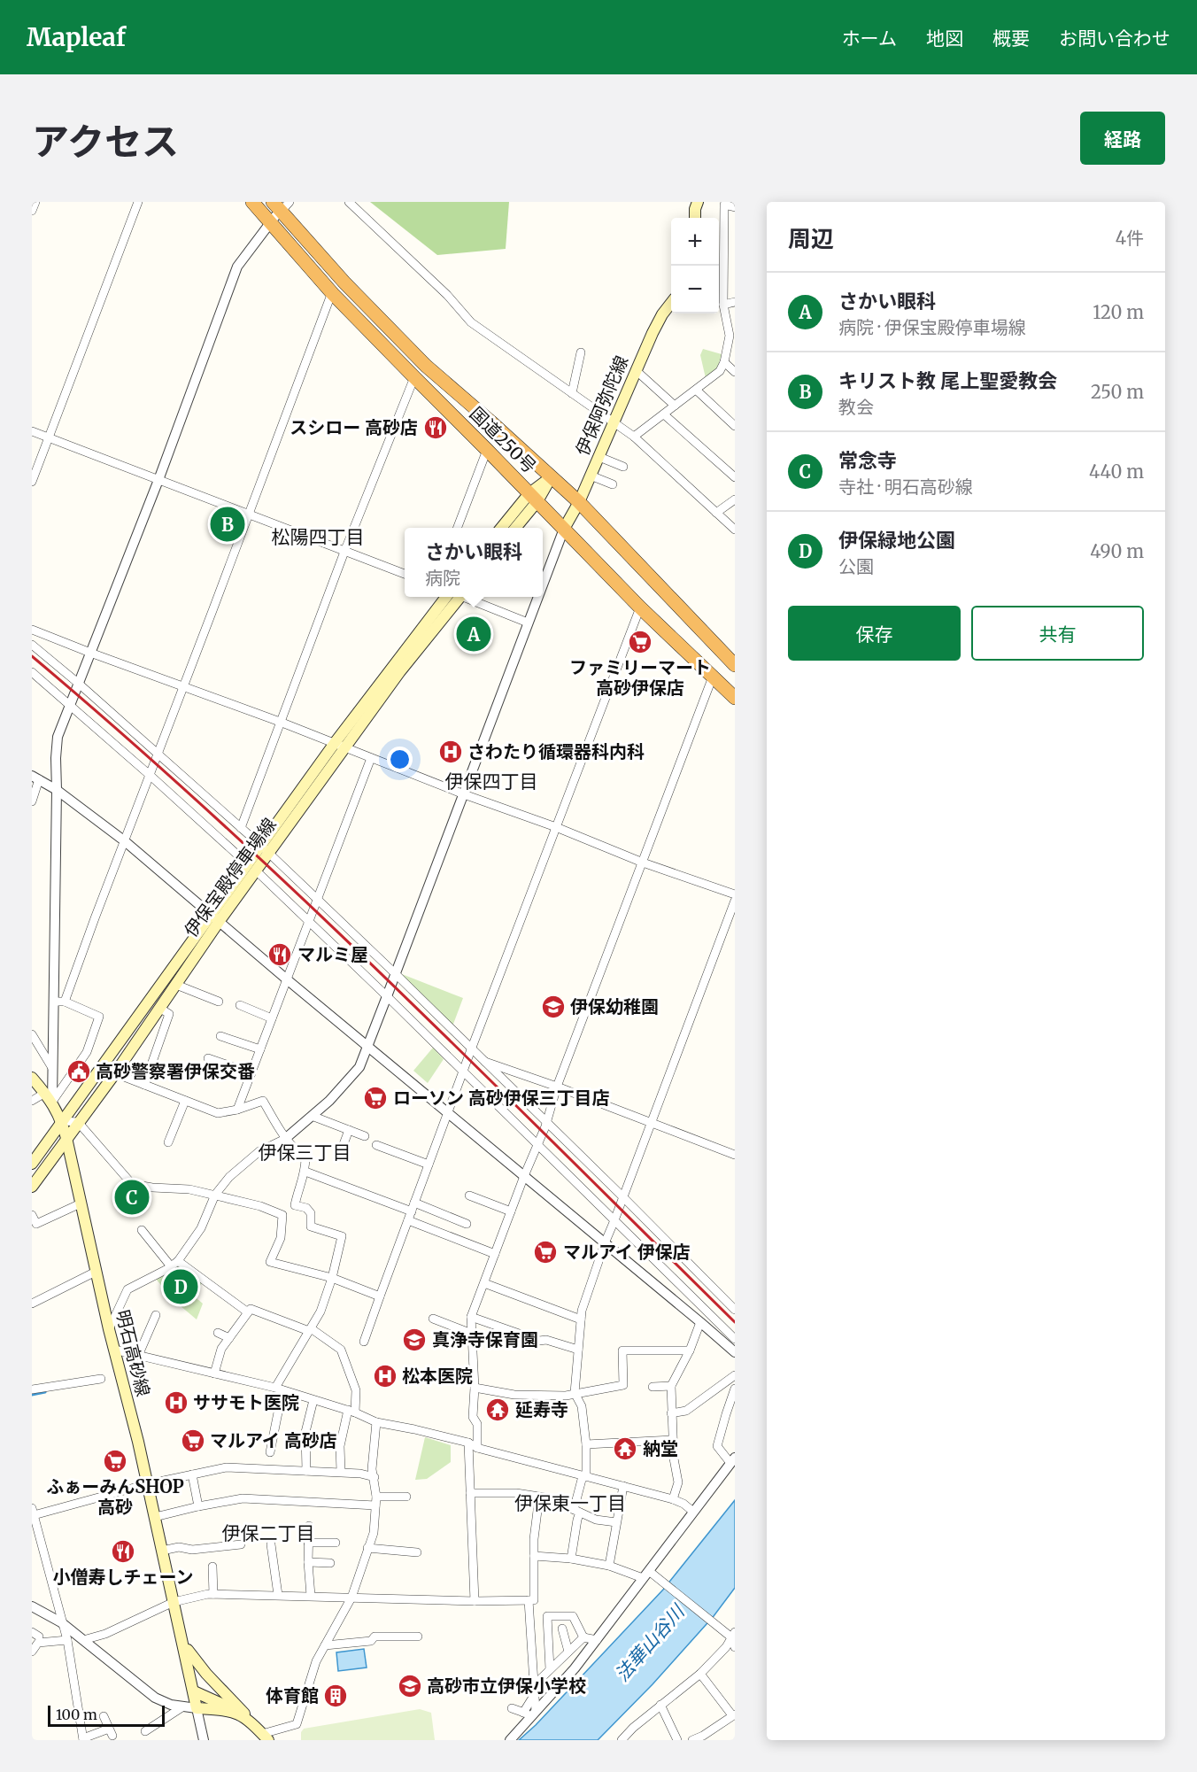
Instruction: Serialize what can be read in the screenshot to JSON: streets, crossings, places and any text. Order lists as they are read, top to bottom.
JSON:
{
  "streets": {
    "highway": ["国道250号"],
    "main road": ["伊保阿弥陀線", "伊保宝殿停車場線", "明石高砂線"]
  },
  "crossings": [
    ["伊保阿弥陀線", "国道250号"],
    ["伊保宝殿停車場線", "明石高砂線"]
  ],
  "districts": [
    "松陽四丁目",
    "伊保四丁目",
    "伊保三丁目",
    "伊保東一丁目",
    "伊保二丁目"
  ],
  "water": ["法華山谷川"],
  "places": {
    "restaurant": ["スシロー 高砂店", "マルミ屋", "小僧寿しチェーン"],
    "supermarket": [
      "ファミリーマート 高砂伊保店",
      "ローソン 高砂伊保三丁目店",
      "マルアイ 伊保店",
      "マルアイ 高砂店",
      "ふぁーみんSHOP 高砂"
    ],
    "hospital": ["さわたり循環器科内科", "松本医院", "ササモト医院"],
    "school or university": ["伊保幼稚園", "真浄寺保育園", "高砂市立伊保小学校"],
    "public building": ["高砂警察署伊保交番"],
    "temple": ["延寿寺", "納堂"],
    "building": ["体育館"]
  },
  "scale_bar": "100 m",
  "page": {
    "header": "Mapleaf",
    "nav": [
      "ホーム",
      "地図",
      "概要",
      "お問い合わせ"
    ],
    "title": "アクセス",
    "buttons": [
      "経路",
      ["保存", "共有"]
    ],
    "heading": ["周辺", "4件"],
    "map_buttons": ["+", "−"],
    "list": [
      {
        "mark": "A",
        "name": "さかい眼科",
        "note": "病院 · 伊保宝殿停車場線",
        "value": "120 m"
      },
      {
        "mark": "B",
        "name": "キリスト教 尾上聖愛教会",
        "note": "教会",
        "value": "250 m"
      },
      {
        "mark": "C",
        "name": "常念寺",
        "note": "寺社 · 明石高砂線",
        "value": "440 m"
      },
      {
        "mark": "D",
        "name": "伊保緑地公園",
        "note": "公園",
        "value": "490 m"
      }
    ],
    "pins": [
      "B",
      "A",
      "C",
      "D"
    ],
    "popup": ["さかい眼科", "病院"],
    "scale": "100 m"
  }
}
